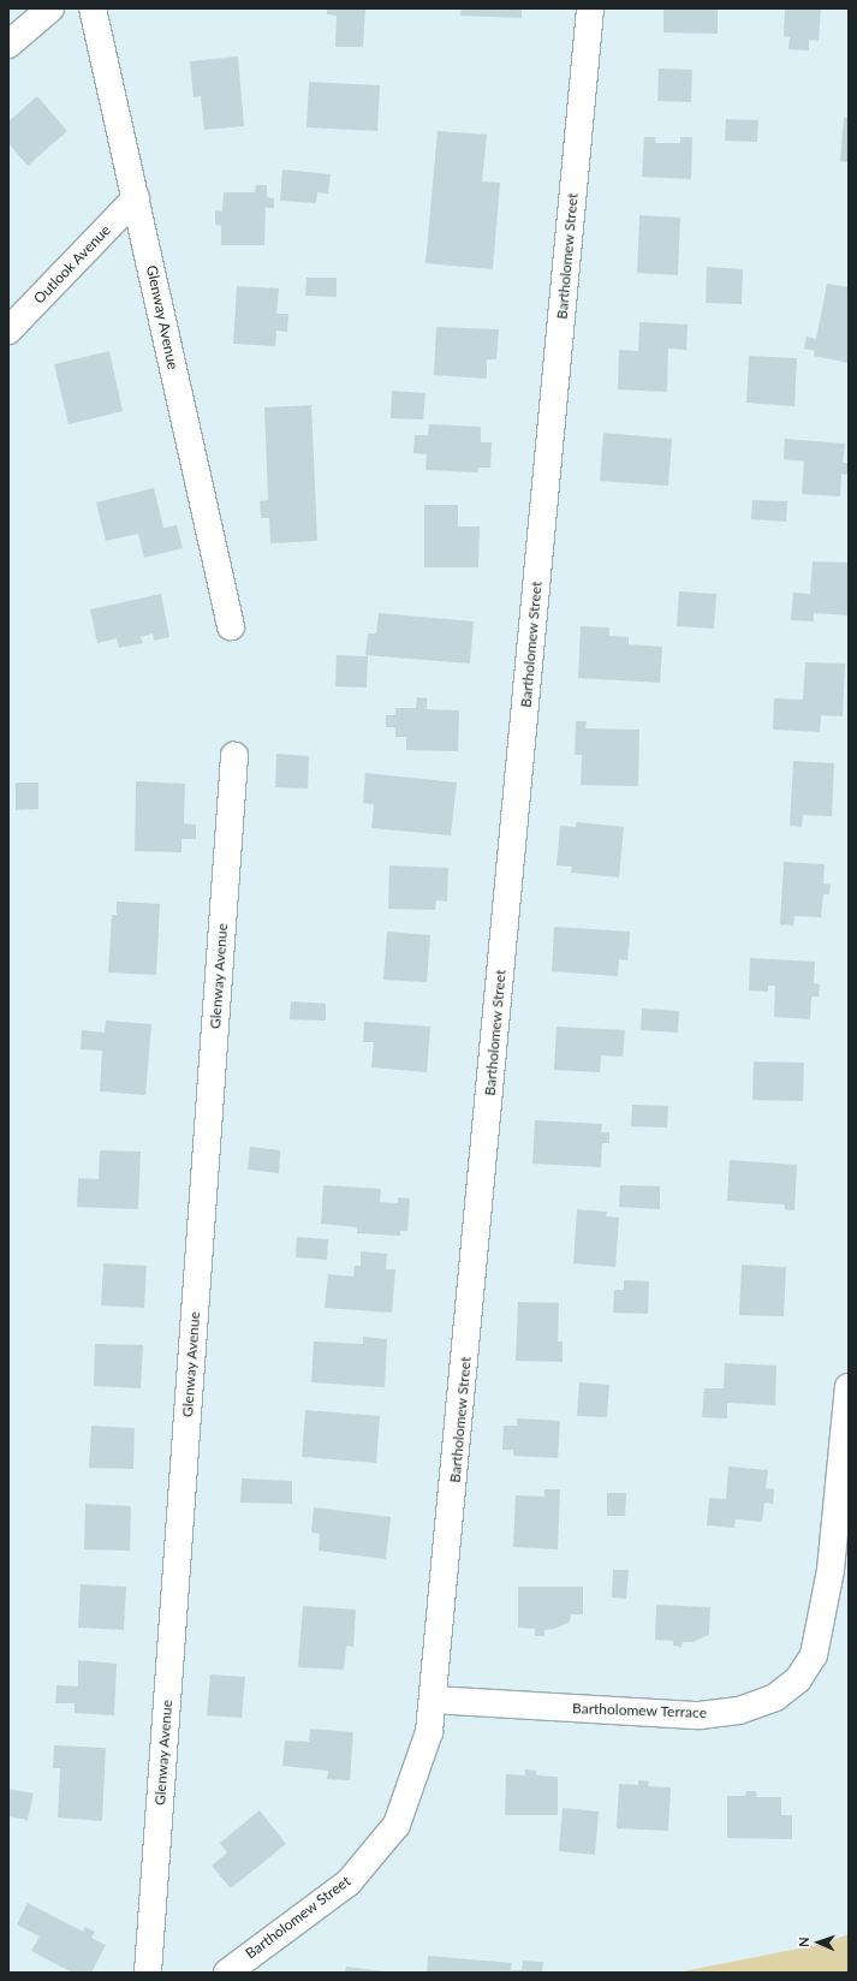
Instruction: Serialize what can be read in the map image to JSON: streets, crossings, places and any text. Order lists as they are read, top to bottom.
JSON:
{
  "streets": {
    "street": [
      "Bartholomew Street",
      "Outlook Avenue",
      "Glenway Avenue",
      "Bartholomew Terrace"
    ]
  },
  "crossings": [
    ["Bartholomew Street", "Bartholomew Terrace"],
    ["Outlook Avenue", "Glenway Avenue"]
  ],
  "north": "left"
}
